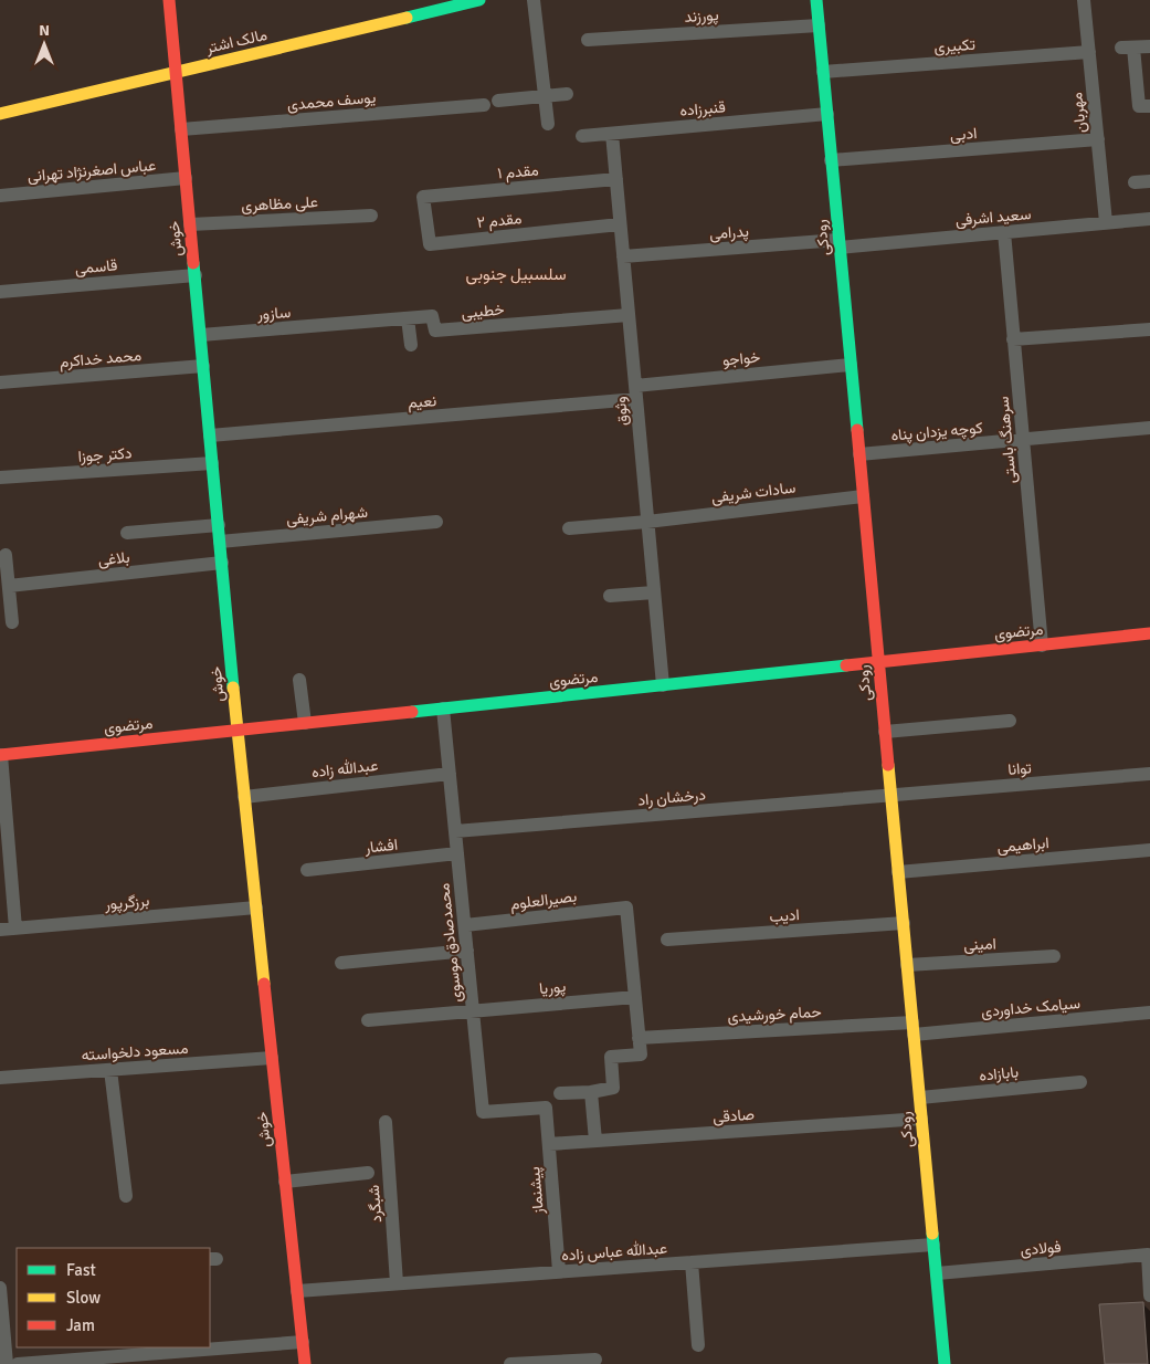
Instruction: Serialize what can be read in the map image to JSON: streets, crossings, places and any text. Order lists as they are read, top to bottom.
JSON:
{
  "streets": {
    "main road": [
      "مالک اشتر",
      "رودکی",
      "خوش",
      "مرتضوی"
    ],
    "street": [
      "پورزند",
      "تکبیری",
      "یوسف محمدی",
      "قنبرزاده",
      "مهربان",
      "ادبی",
      "عباس اصغرنژاد تهرانی",
      "مقدم ۱",
      "علی مظاهری",
      "سعید اشرفی",
      "مقدم ۲",
      "پدرامی",
      "قاسمی",
      "خطیبی",
      "سازور",
      "محمد خداکرم",
      "خواجو",
      "نعیم",
      "وثوق",
      "کوچه یزدان پناه",
      "سرهنگ باستی",
      "دکتر جوزا",
      "سادات شریفی",
      "شهرام شریفی",
      "بلاغی",
      "عبدالله زاده",
      "توانا",
      "درخشان راد",
      "ابراهیمی",
      "افشار",
      "بصیرالعلوم",
      "برزگرپور",
      "ادیب",
      "محمدصادق موسوی",
      "امینی",
      "پوریا",
      "سیامک خداوردی",
      "حمام خورشیدی",
      "مسعود دلخواسته",
      "بابازاده",
      "صادقی",
      "پیشنماز",
      "شبگرد",
      "فولادی",
      "عبدالله عباس زاده"
    ]
  },
  "crossings": [
    ["پورزند", "رودکی"],
    ["مالک اشتر", "خوش"],
    ["تکبیری", "مهربان"],
    ["تکبیری", "رودکی"],
    ["یوسف محمدی", "خوش"],
    ["قنبرزاده", "رودکی"],
    ["قنبرزاده", "وثوق"],
    ["مهربان", "ادبی"],
    ["مهربان", "سعید اشرفی"],
    ["ادبی", "رودکی"],
    ["عباس اصغرنژاد تهرانی", "خوش"],
    ["مقدم ۱", "مقدم ۲"],
    ["مقدم ۱", "وثوق"],
    ["علی مظاهری", "خوش"],
    ["سعید اشرفی", "پدرامی"],
    ["سعید اشرفی", "رودکی"],
    ["سعید اشرفی", "سرهنگ باستی"],
    ["مقدم ۲", "وثوق"],
    ["پدرامی", "رودکی"],
    ["پدرامی", "وثوق"],
    ["رودکی", "خواجو"],
    ["رودکی", "کوچه یزدان پناه"],
    ["رودکی", "سادات شریفی"],
    ["رودکی", "مرتضوی"],
    ["رودکی", "توانا"],
    ["رودکی", "درخشان راد"],
    ["رودکی", "ابراهیمی"],
    ["رودکی", "ادیب"],
    ["رودکی", "امینی"],
    ["رودکی", "سیامک خداوردی"],
    ["رودکی", "حمام خورشیدی"],
    ["رودکی", "بابازاده"],
    ["رودکی", "صادقی"],
    ["رودکی", "فولادی"],
    ["رودکی", "عبدالله عباس زاده"],
    ["خوش", "قاسمی"],
    ["خوش", "سازور"],
    ["خوش", "محمد خداکرم"],
    ["خوش", "نعیم"],
    ["خوش", "دکتر جوزا"],
    ["خوش", "شهرام شریفی"],
    ["خوش", "بلاغی"],
    ["خوش", "مرتضوی"],
    ["خوش", "عبدالله زاده"],
    ["خوش", "برزگرپور"],
    ["خوش", "مسعود دلخواسته"],
    ["خوش", "عبدالله عباس زاده"],
    ["خطیبی", "سازور"],
    ["خطیبی", "وثوق"],
    ["خواجو", "نعیم"],
    ["خواجو", "وثوق"],
    ["نعیم", "وثوق"],
    ["وثوق", "سادات شریفی"],
    ["وثوق", "مرتضوی"],
    ["کوچه یزدان پناه", "سرهنگ باستی"],
    ["سرهنگ باستی", "مرتضوی"],
    ["مرتضوی", "محمدصادق موسوی"],
    ["عبدالله زاده", "محمدصادق موسوی"],
    ["توانا", "درخشان راد"],
    ["درخشان راد", "محمدصادق موسوی"],
    ["افشار", "محمدصادق موسوی"],
    ["بصیرالعلوم", "محمدصادق موسوی"],
    ["بصیرالعلوم", "پوریا"],
    ["محمدصادق موسوی", "پوریا"],
    ["محمدصادق موسوی", "پیشنماز"],
    ["سیامک خداوردی", "حمام خورشیدی"],
    ["صادقی", "پیشنماز"],
    ["پیشنماز", "عبدالله عباس زاده"],
    ["شبگرد", "عبدالله عباس زاده"]
  ],
  "districts": ["سلسبیل جنوبی"],
  "legend": ["Fast", "Slow", "Jam"],
  "north": "top"
}
